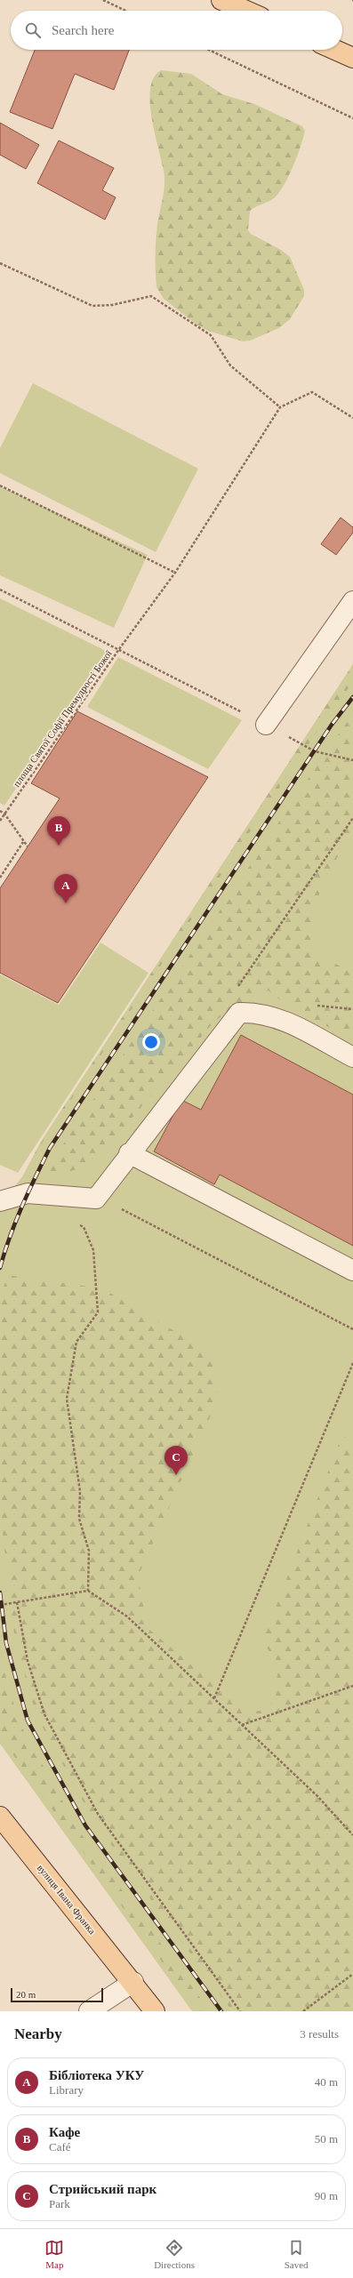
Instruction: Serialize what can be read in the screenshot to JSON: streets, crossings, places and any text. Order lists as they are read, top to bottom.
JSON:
{
  "streets": {
    "main road": ["вулиця Івана Франка"],
    "path": ["площа Святої Софії Премудрості Божої"]
  },
  "scale_bar": "20 m",
  "page": {
    "search": "Search here",
    "pins": ["B", "A", "C"],
    "scale": "20 m",
    "heading": ["Nearby", "3 results"],
    "list": [
      {
        "mark": "A",
        "name": "Бібліотека УКУ",
        "note": "Library",
        "value": "40 m"
      },
      {
        "mark": "B",
        "name": "Кафе",
        "note": "Café",
        "value": "50 m"
      },
      {
        "mark": "C",
        "name": "Стрийський парк",
        "note": "Park",
        "value": "90 m"
      }
    ],
    "nav": ["Map", "Directions", "Saved"]
  }
}
